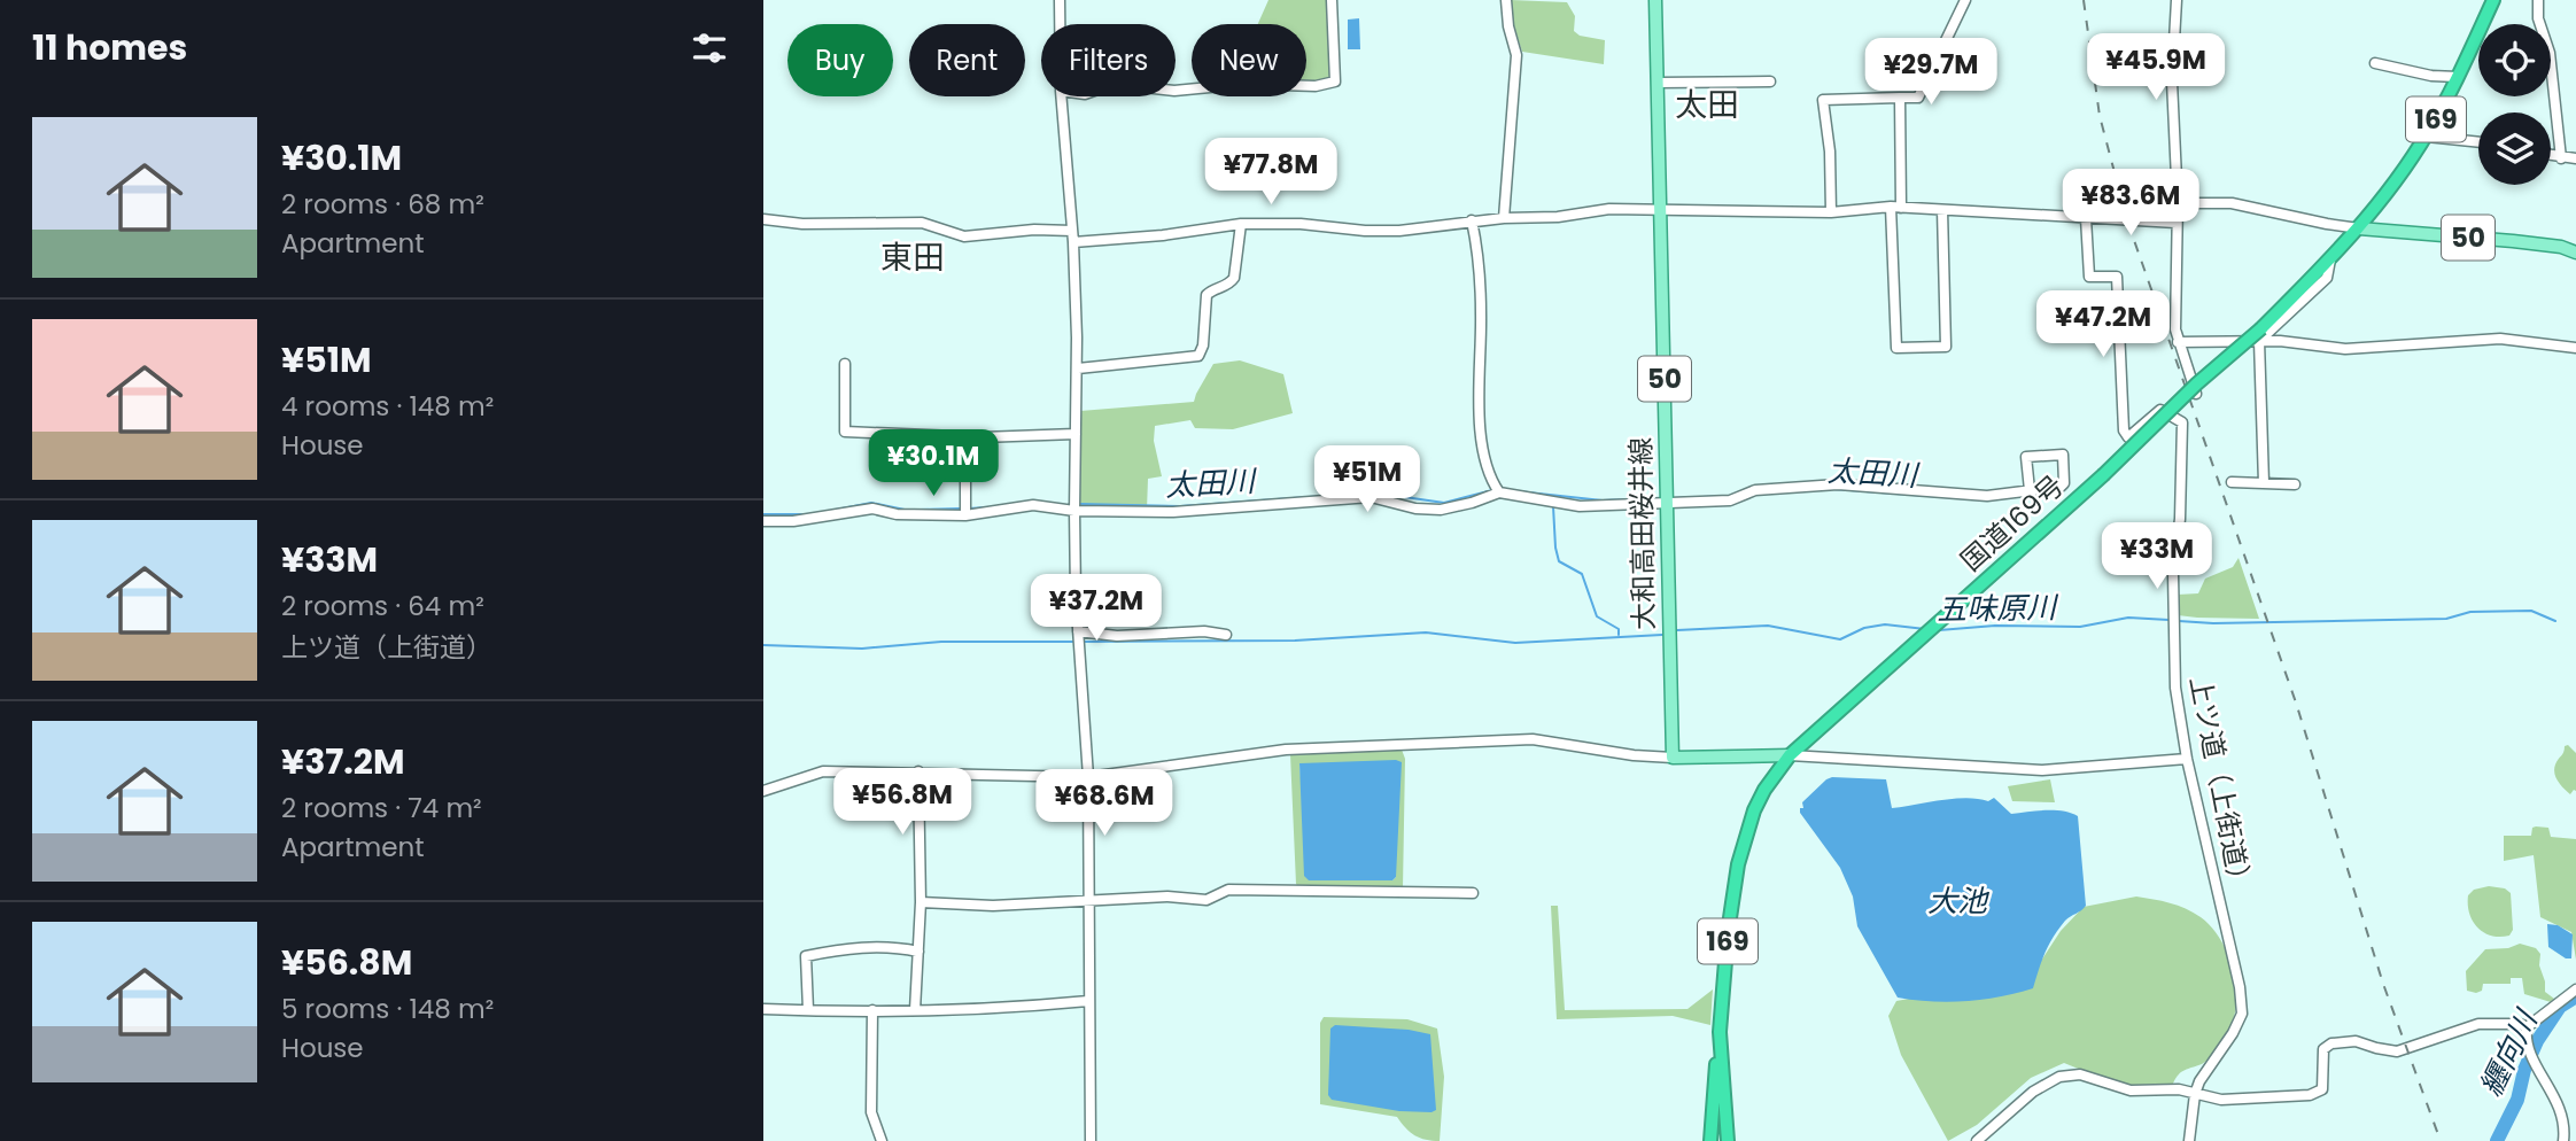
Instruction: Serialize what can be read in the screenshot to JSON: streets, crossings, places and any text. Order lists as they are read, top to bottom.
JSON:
{
  "streets": {
    "highway": ["169", "国道169号"],
    "main road": ["50", "大和高田桜井線"],
    "street": ["上ツ道（上街道）"]
  },
  "crossings": [
    ["169", "国道169号"],
    ["50", "国道169号"]
  ],
  "districts": ["太田", "東田"],
  "water": [
    "太田川",
    "五味原川",
    "大池",
    "纒向川"
  ],
  "page": {
    "heading": "11 homes",
    "chip": [
      "Buy",
      "Rent",
      "Filters",
      "New"
    ],
    "price": [
      "¥45.9M",
      "¥29.7M",
      "¥77.8M",
      "¥83.6M",
      "¥47.2M",
      "¥30.1M",
      "¥51M",
      "¥33M",
      "¥37.2M",
      "¥56.8M",
      "¥68.6M"
    ],
    "list": [
      {
        "name": "¥30.1M",
        "note": "2 rooms · 68 m² · Apartment"
      },
      {
        "name": "¥51M",
        "note": "4 rooms · 148 m² · House"
      },
      {
        "name": "¥33M",
        "note": "2 rooms · 64 m² · 上ツ道（上街道）"
      },
      {
        "name": "¥37.2M",
        "note": "2 rooms · 74 m² · Apartment"
      },
      {
        "name": "¥56.8M",
        "note": "5 rooms · 148 m² · House"
      }
    ]
  }
}
